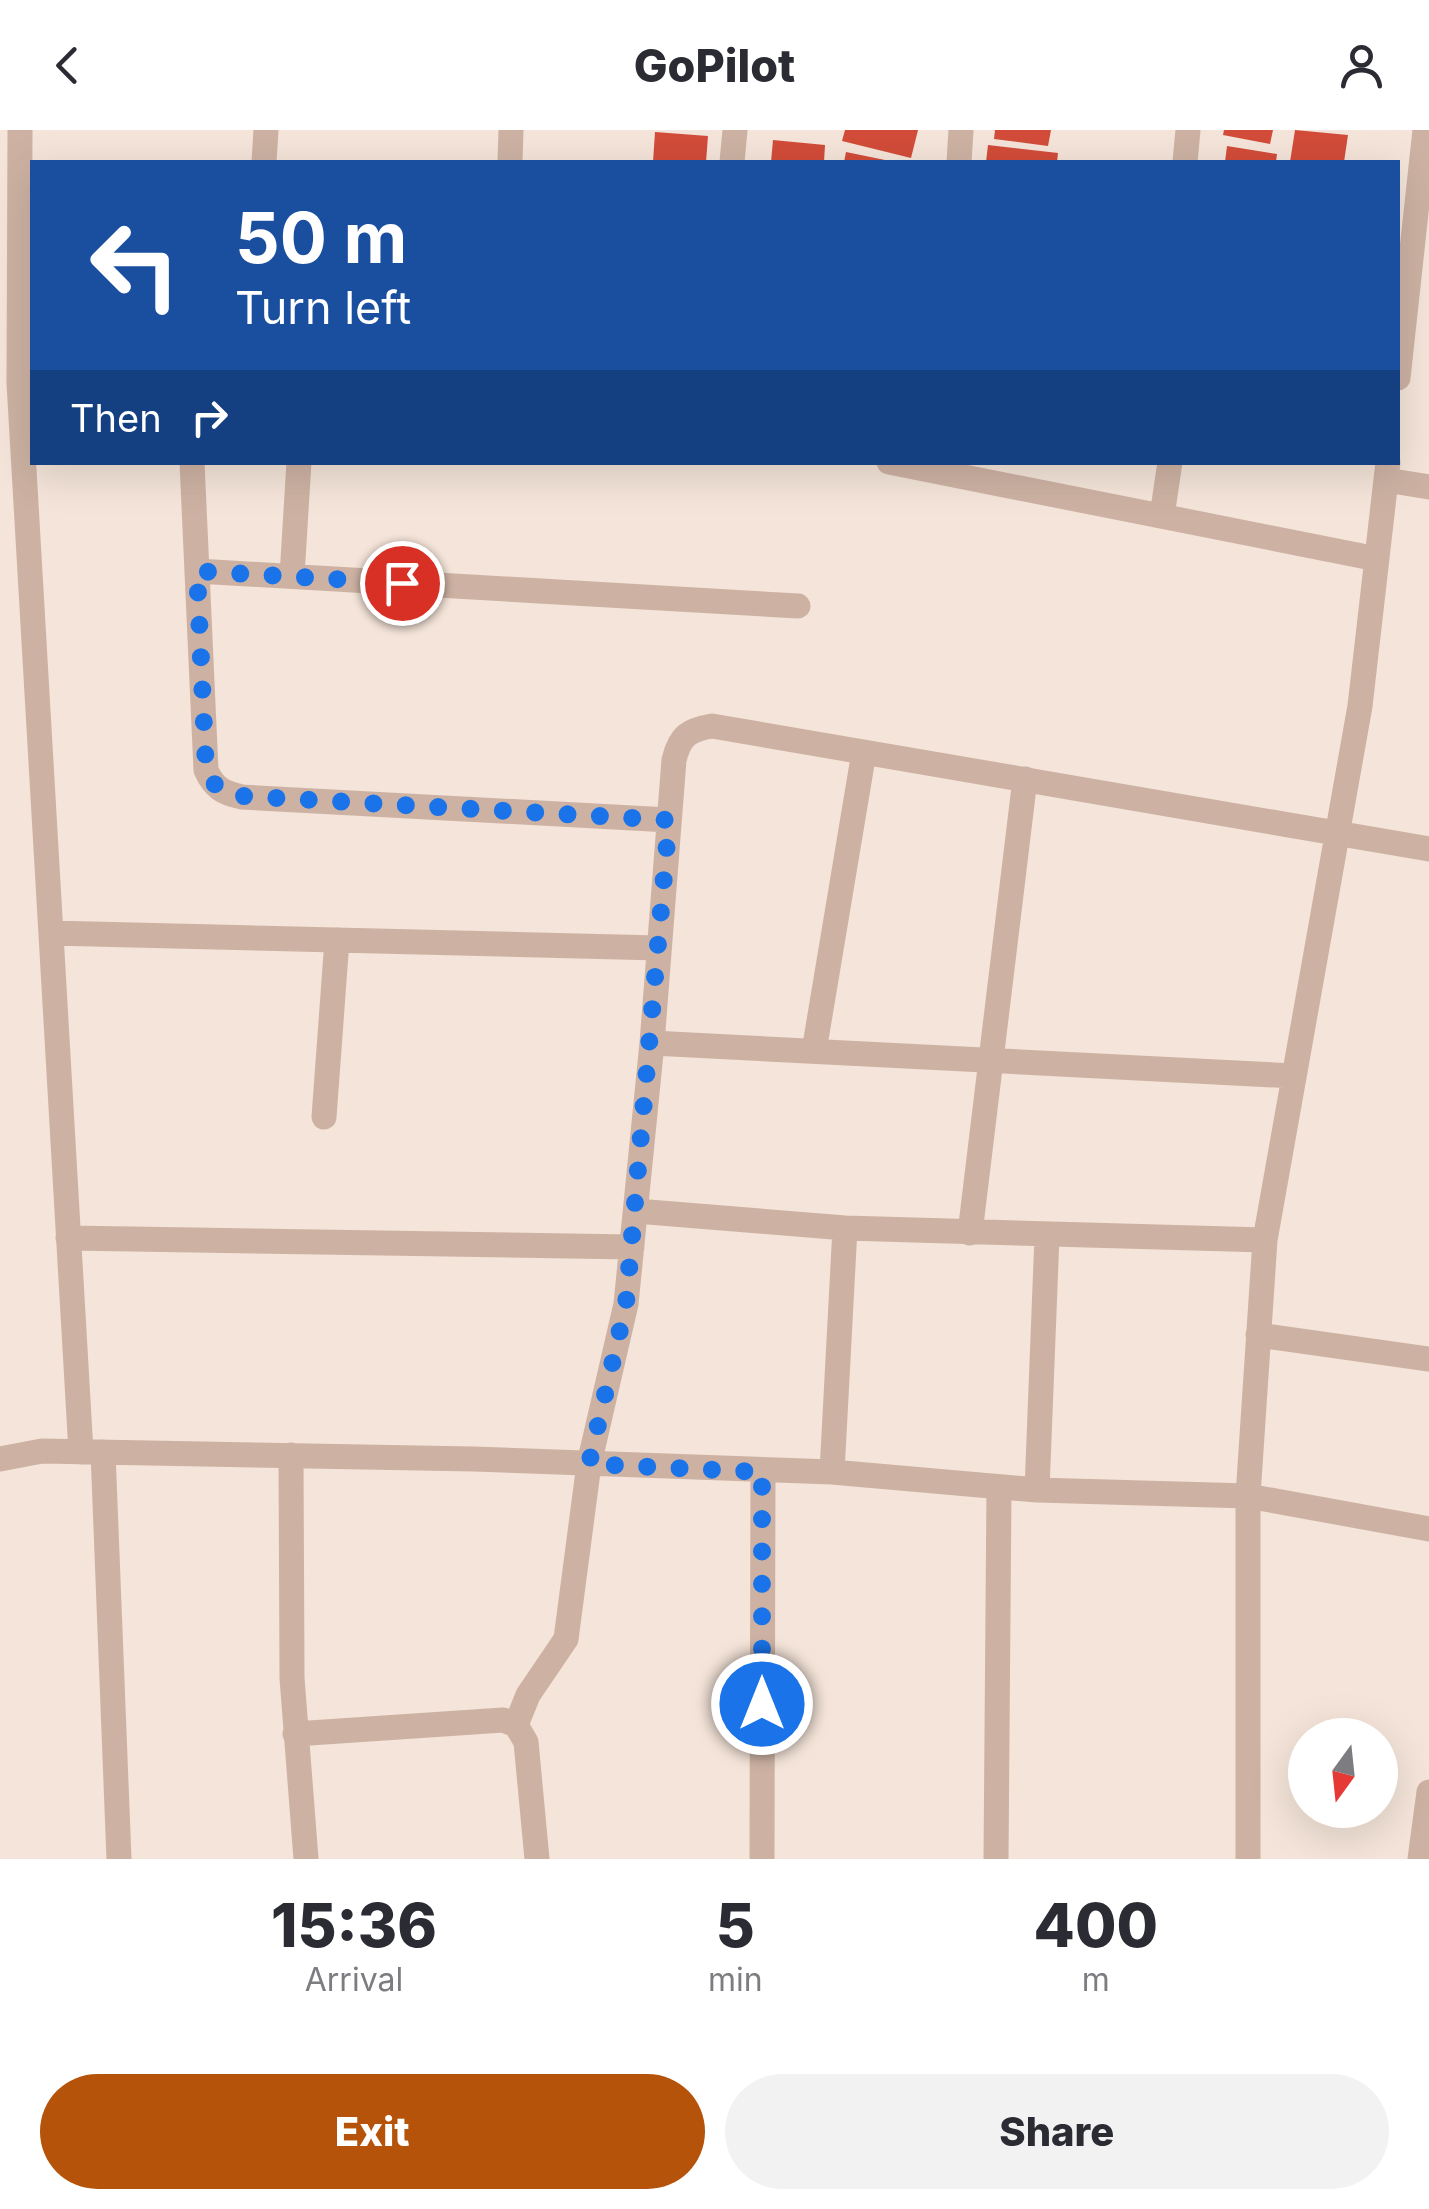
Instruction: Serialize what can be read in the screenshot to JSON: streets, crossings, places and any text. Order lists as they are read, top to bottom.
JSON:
{
  "north": "bottom",
  "page": {
    "header": "GoPilot",
    "turn": ["50 m", "Turn left"],
    "then": "Then",
    "eta": [
      "15:36",
      "Arrival",
      "5",
      "min",
      "400",
      "m"
    ],
    "buttons": ["Exit", "Share"]
  }
}
